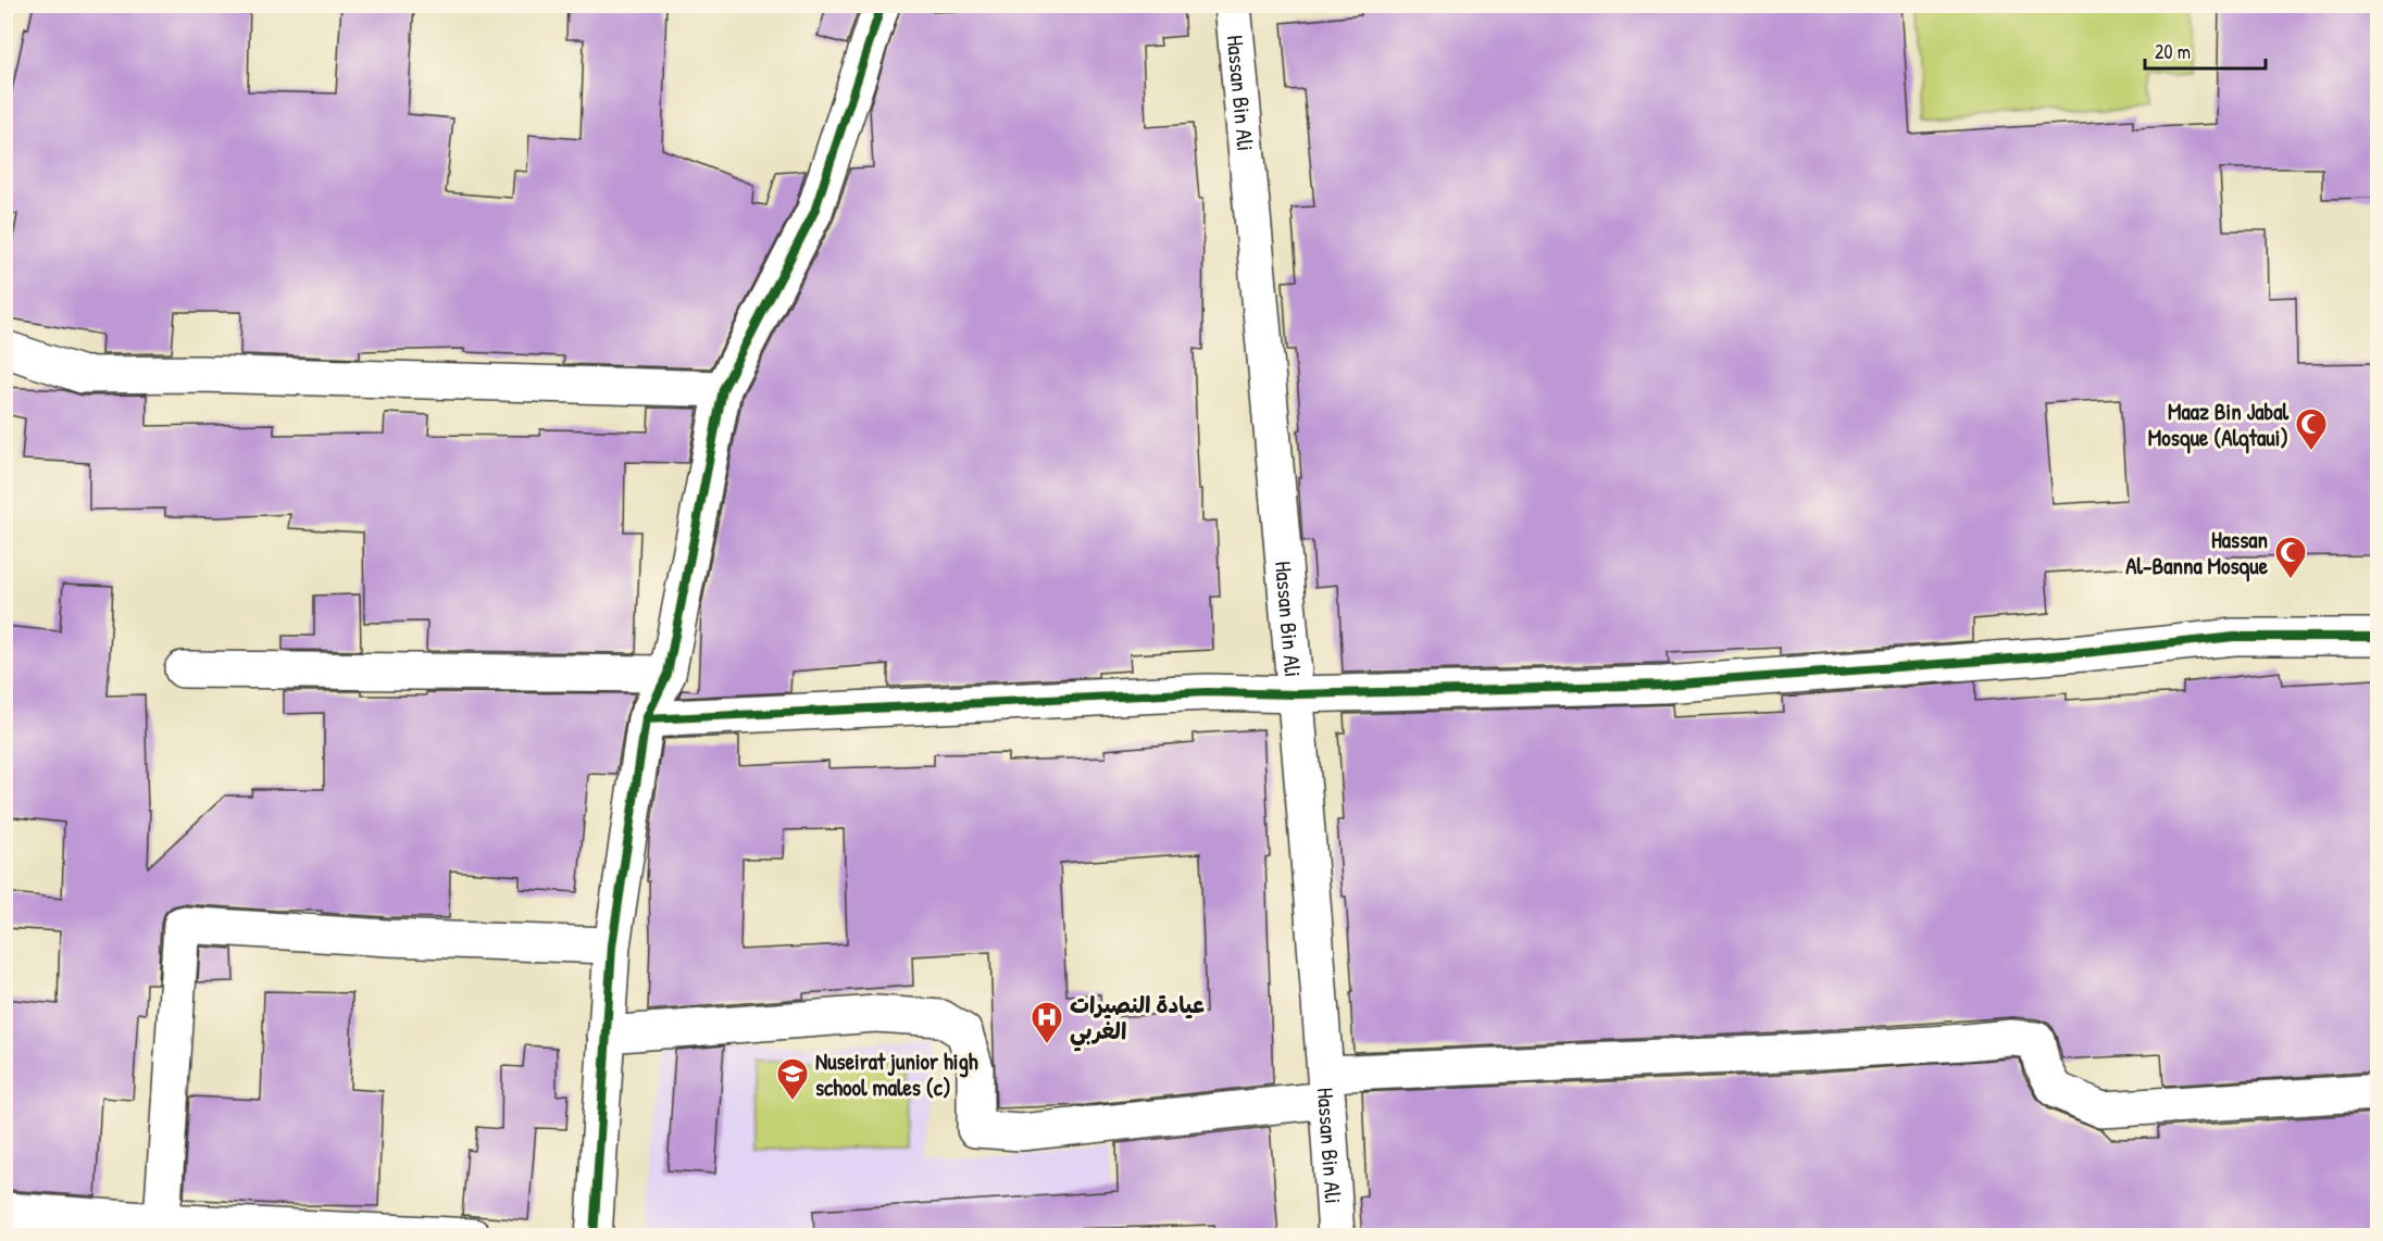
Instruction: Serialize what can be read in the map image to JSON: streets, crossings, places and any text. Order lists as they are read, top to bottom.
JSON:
{
  "streets": {
    "street": ["Hassan Bin Ali"]
  },
  "places": {
    "mosque": ["Maaz Bin Jabal Mosque (Alqtaui)", "Hassan Al-Banna Mosque"],
    "hospital": ["عيادة النصيرات الغربي"],
    "school or university": ["Nuseirat junior high school males (c)"]
  },
  "scale_bar": "20 m"
}
